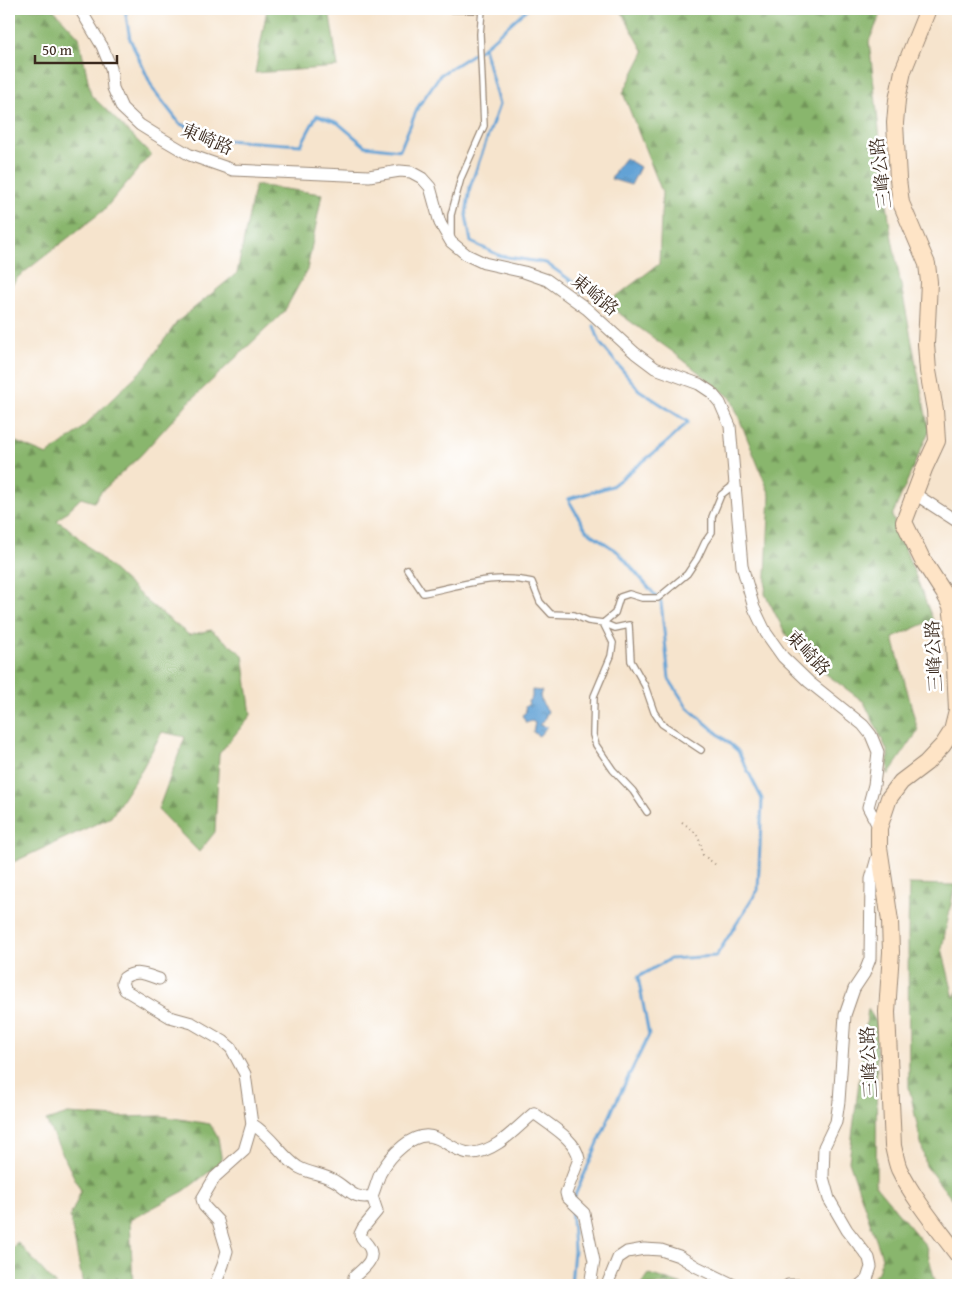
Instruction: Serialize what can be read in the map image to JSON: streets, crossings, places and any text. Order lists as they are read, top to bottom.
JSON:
{
  "streets": {
    "street": ["東崎路", "三峰公路"]
  },
  "crossings": [
    ["東崎路", "三峰公路"]
  ],
  "scale_bar": "50 m"
}
